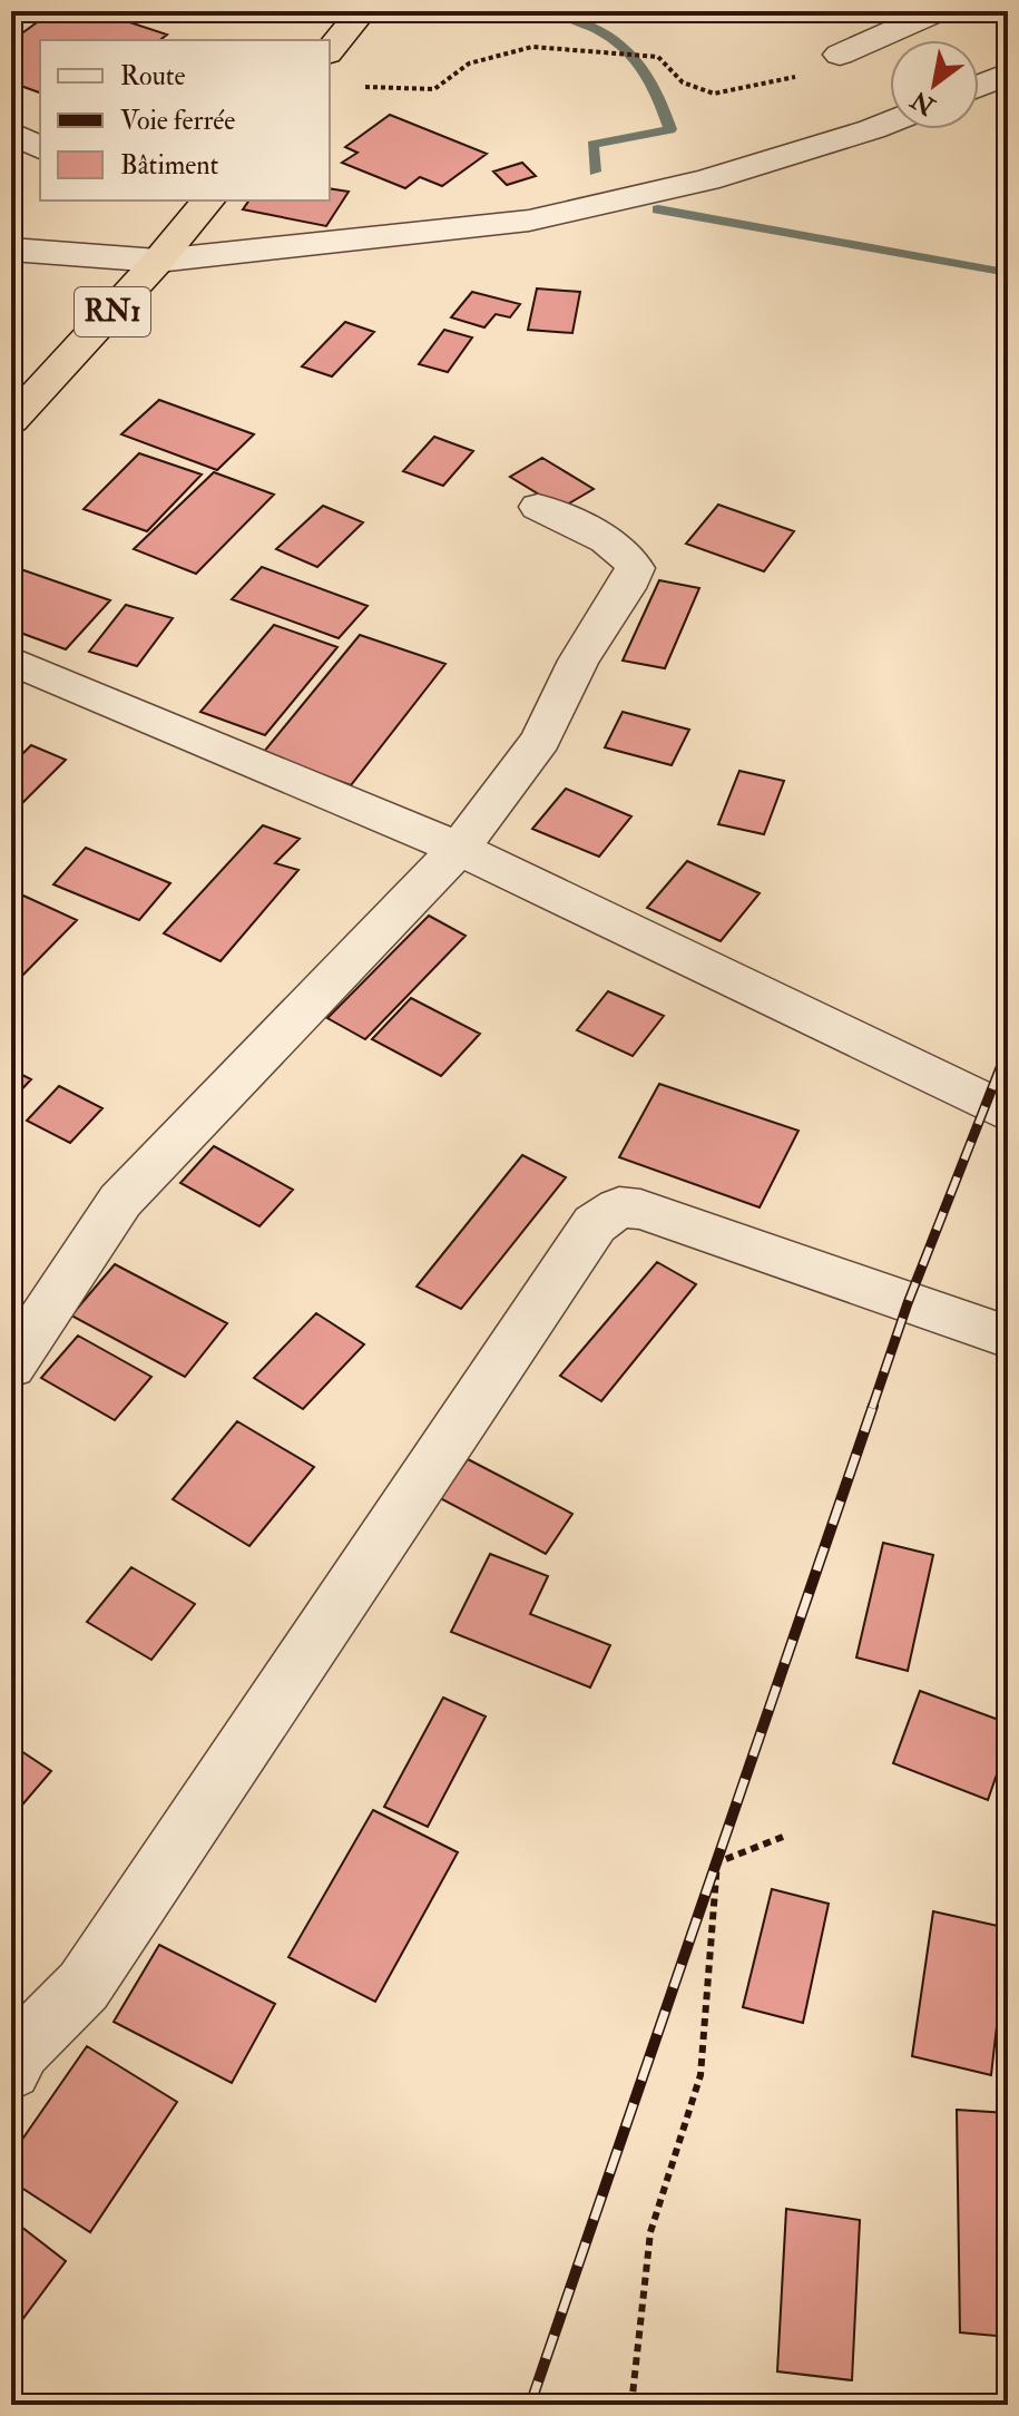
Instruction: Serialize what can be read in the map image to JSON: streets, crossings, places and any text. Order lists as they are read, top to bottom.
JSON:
{
  "streets": {
    "highway": ["RN1"]
  },
  "legend": ["Route", "Voie ferrée", "Bâtiment"],
  "north": "bottom left"
}
